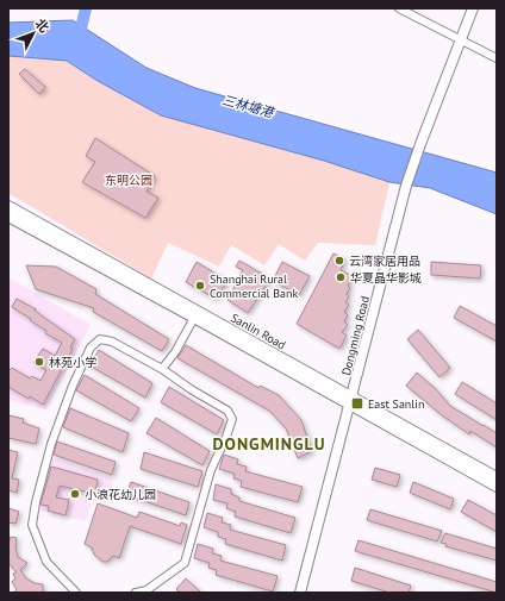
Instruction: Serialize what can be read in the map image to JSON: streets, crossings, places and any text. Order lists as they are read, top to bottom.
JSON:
{
  "streets": {
    "main road": ["Sanlin Road", "Dongming Road"]
  },
  "crossings": [
    ["Sanlin Road", "Dongming Road"]
  ],
  "districts": ["DONGMINGLU"],
  "water": ["三林塘港"],
  "parks": ["东明公园"],
  "places": {
    "other": [
      "云湾家居用品",
      "华夏晶华影城",
      "Shanghai Rural Commercial Bank",
      "林苑小学",
      "小浪花幼儿园"
    ],
    "transit": ["East Sanlin"]
  },
  "north": "top right"
}
